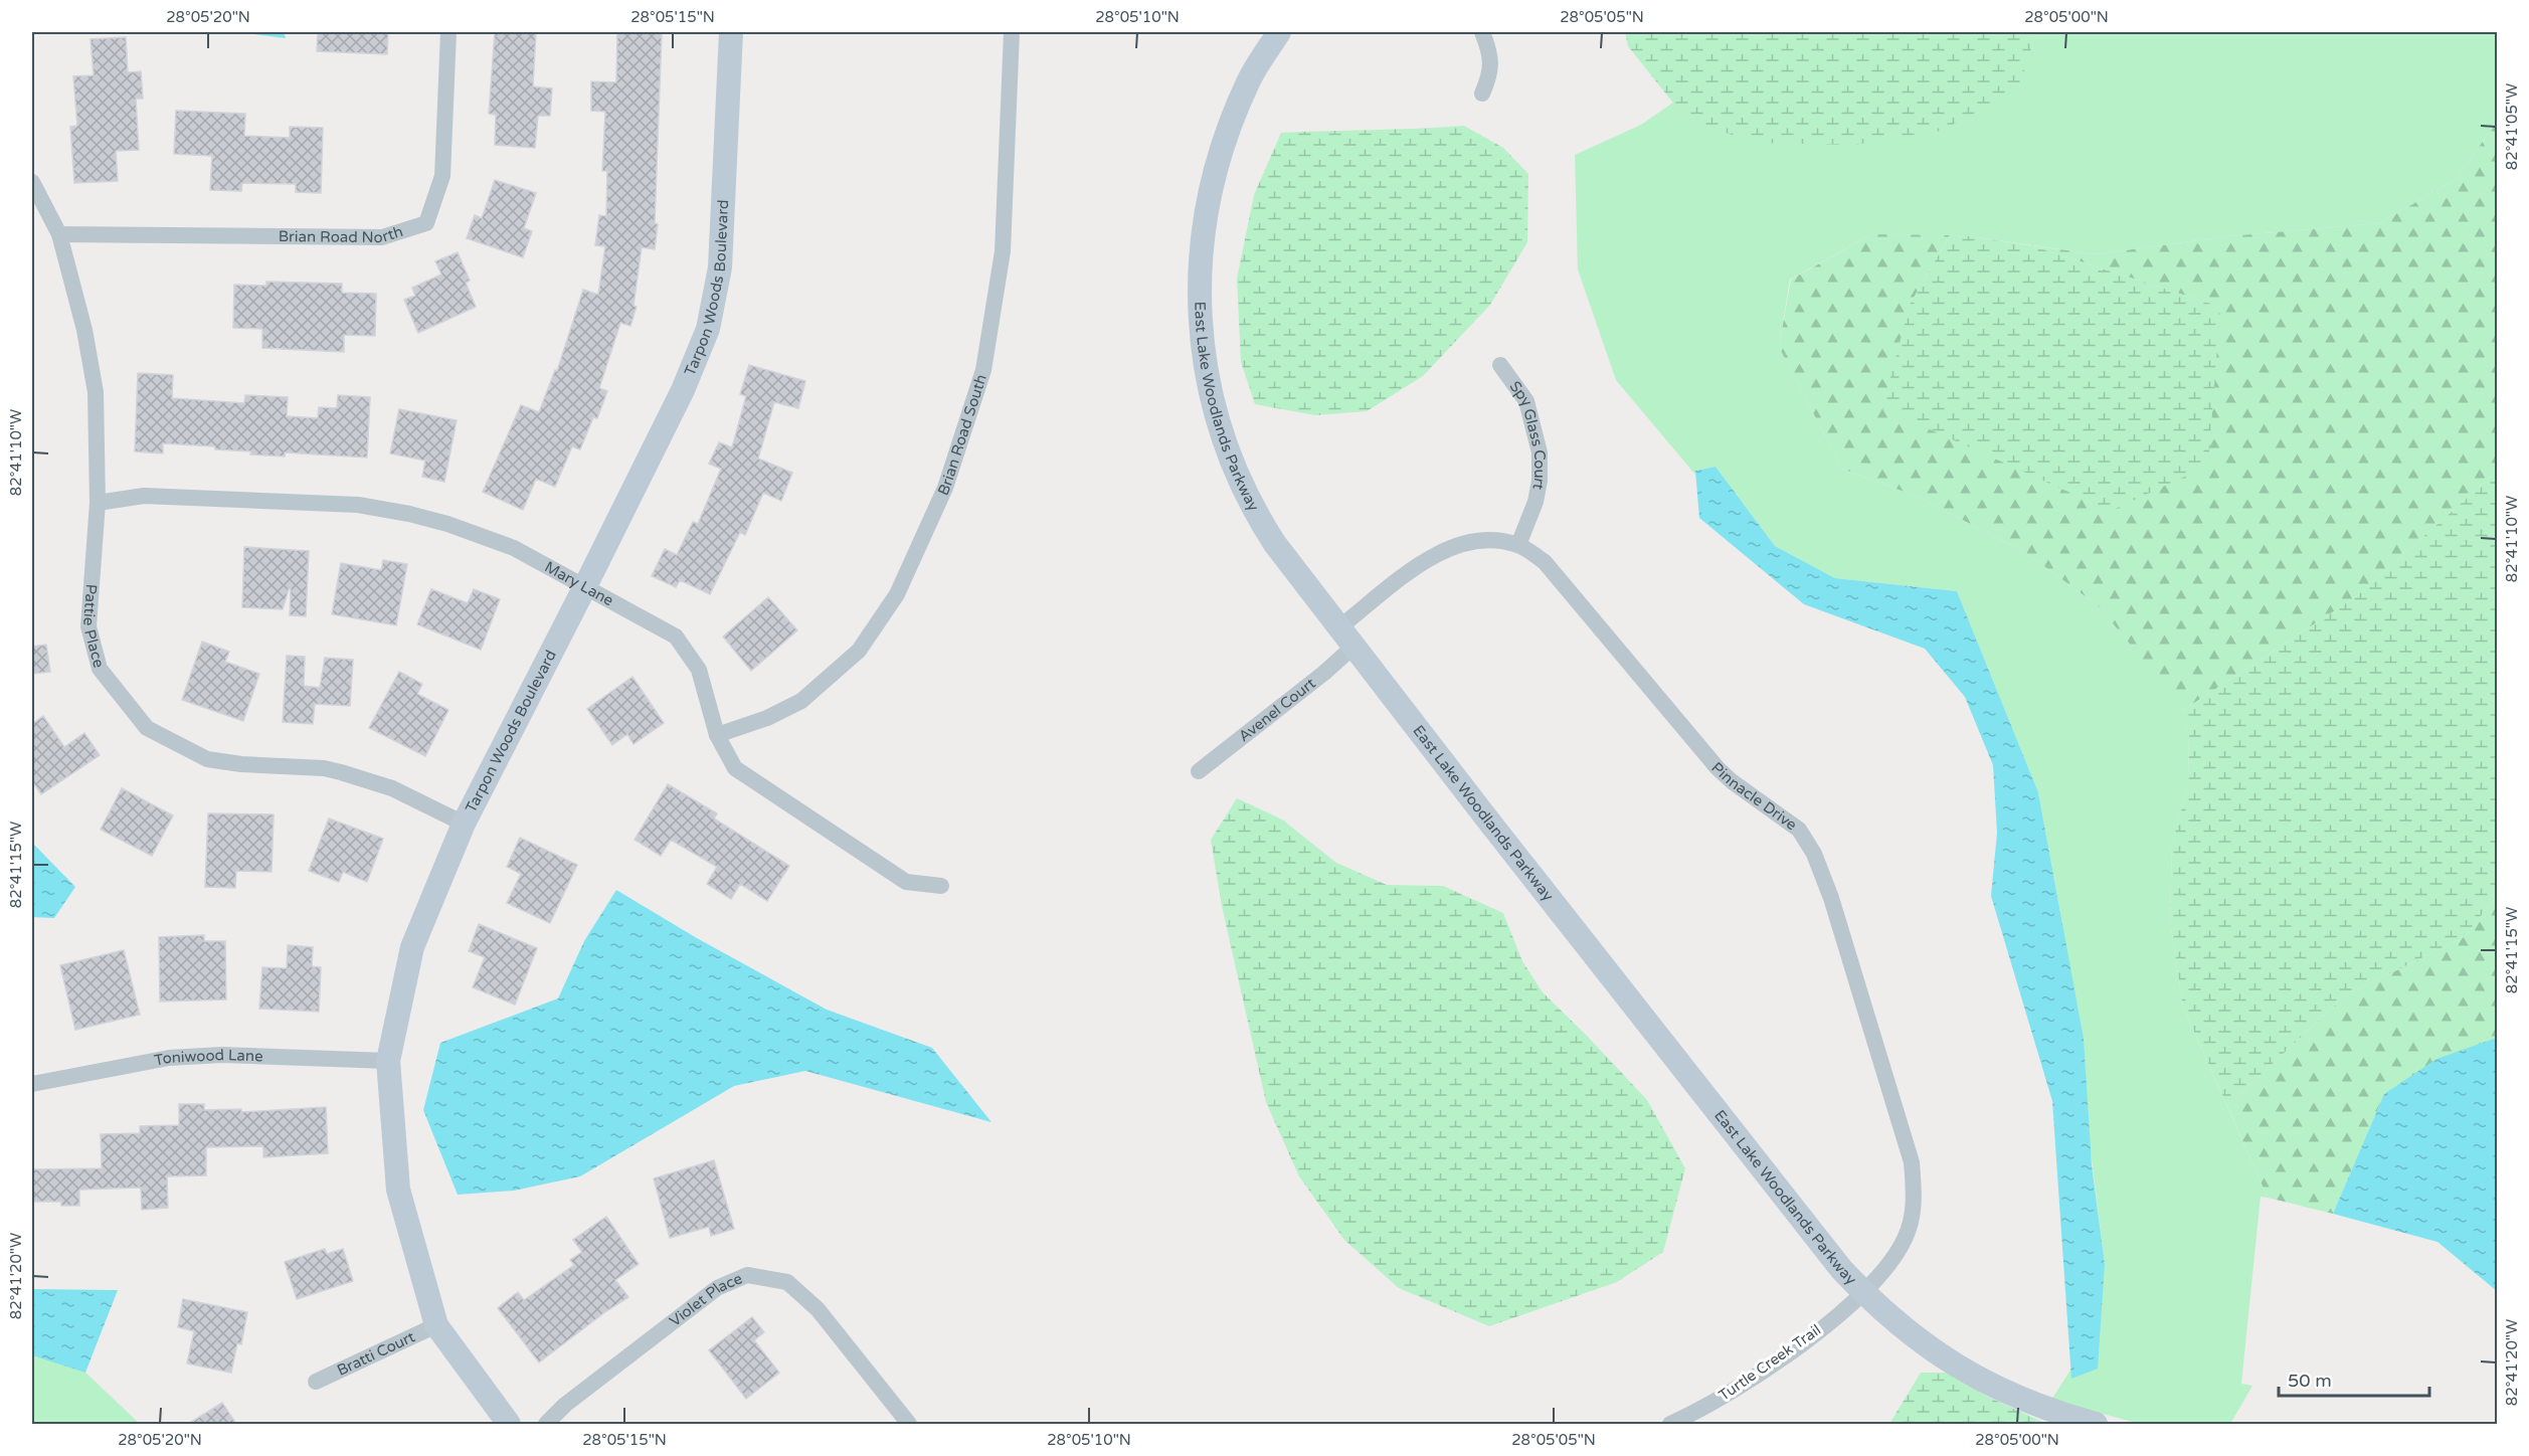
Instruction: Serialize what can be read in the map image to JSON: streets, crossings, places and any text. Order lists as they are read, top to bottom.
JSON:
{
  "streets": {
    "street": [
      "Brian Road North",
      "Tarpon Woods Boulevard",
      "East Lake Woodlands Parkway",
      "Brian Road South",
      "Spy Glass Court",
      "Mary Lane",
      "Pattie Place",
      "Avenel Court",
      "Pinnacle Drive",
      "Toniwood Lane",
      "Violet Place",
      "Bratti Court",
      "Turtle Creek Trail"
    ]
  },
  "crossings": [
    ["Brian Road North", "Pattie Place"],
    ["Tarpon Woods Boulevard", "Mary Lane"],
    ["Tarpon Woods Boulevard", "Pattie Place"],
    ["Tarpon Woods Boulevard", "Toniwood Lane"],
    ["Tarpon Woods Boulevard", "Bratti Court"],
    ["East Lake Woodlands Parkway", "Avenel Court"],
    ["East Lake Woodlands Parkway", "Pinnacle Drive"],
    ["East Lake Woodlands Parkway", "Turtle Creek Trail"],
    ["Brian Road South", "Mary Lane"],
    ["Spy Glass Court", "Pinnacle Drive"],
    ["Mary Lane", "Pattie Place"],
    ["Avenel Court", "Pinnacle Drive"],
    ["Pinnacle Drive", "Turtle Creek Trail"]
  ],
  "scale_bar": "50 m",
  "coordinates": [
    "28°05'20\"N",
    "28°05'15\"N",
    "28°05'10\"N",
    "28°05'05\"N",
    "28°05'00\"N",
    "82°41'05\"W",
    "82°41'10\"W",
    "82°41'15\"W",
    "82°41'20\"W"
  ]
}
